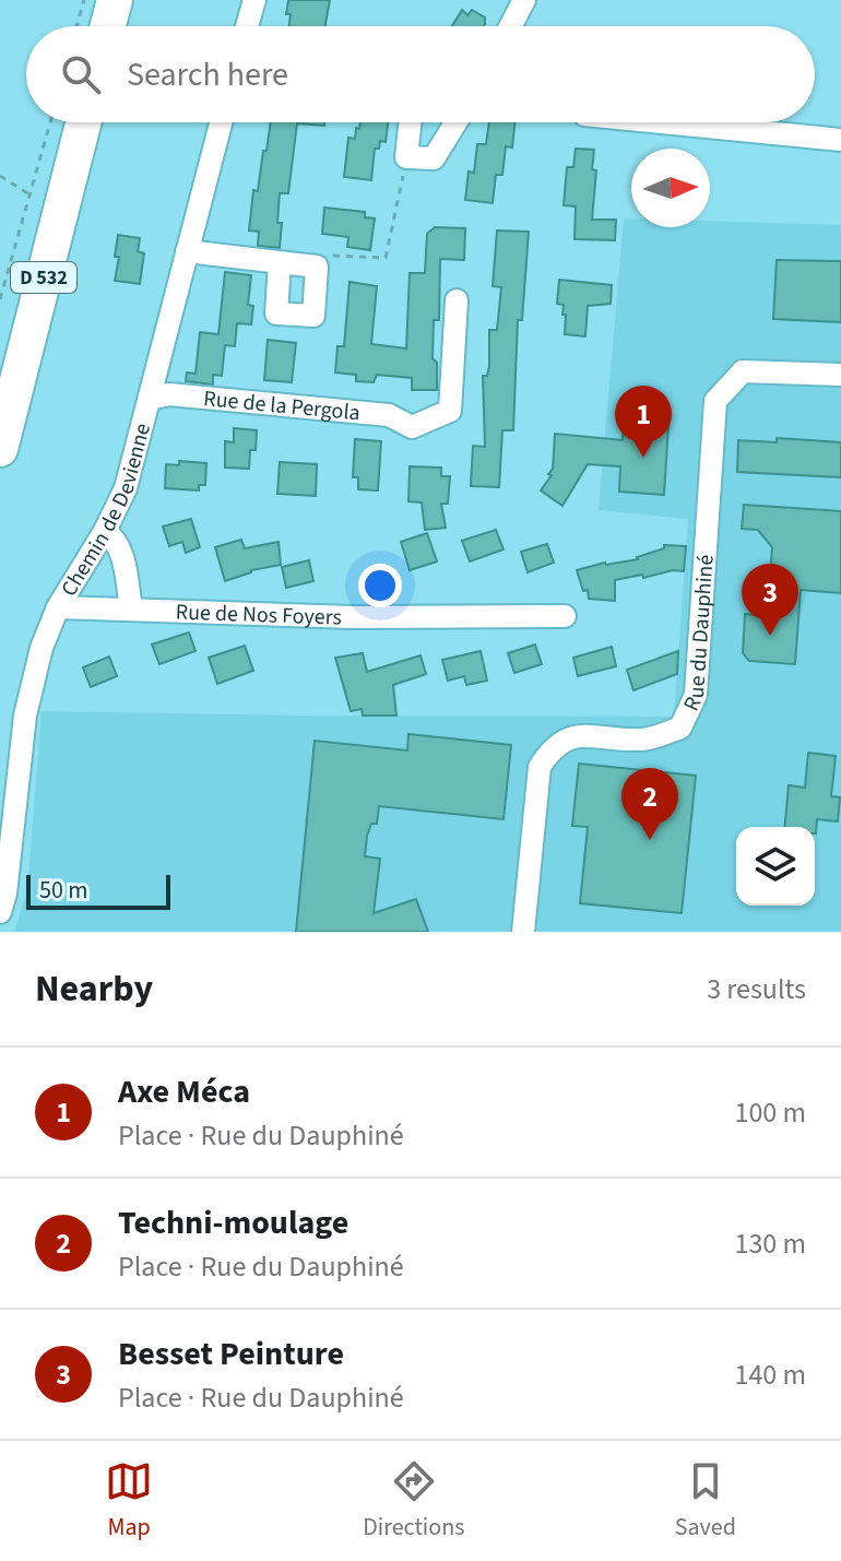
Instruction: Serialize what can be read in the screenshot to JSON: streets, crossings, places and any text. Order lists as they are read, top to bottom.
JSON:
{
  "streets": {
    "main road": ["D 532"],
    "street": [
      "Rue de la Pergola",
      "Chemin de Devienne",
      "Rue de Nos Foyers",
      "Rue du Dauphiné"
    ]
  },
  "crossings": [
    ["Rue de la Pergola", "Chemin de Devienne"],
    ["Chemin de Devienne", "Rue de Nos Foyers"]
  ],
  "scale_bar": "50 m",
  "north": "right",
  "page": {
    "search": "Search here",
    "pins": ["1", "3", "2"],
    "scale": "50 m",
    "heading": ["Nearby", "3 results"],
    "list": [
      {
        "mark": "1",
        "name": "Axe Méca",
        "note": "Place · Rue du Dauphiné",
        "value": "100 m"
      },
      {
        "mark": "2",
        "name": "Techni-moulage",
        "note": "Place · Rue du Dauphiné",
        "value": "130 m"
      },
      {
        "mark": "3",
        "name": "Besset Peinture",
        "note": "Place · Rue du Dauphiné",
        "value": "140 m"
      }
    ],
    "nav": ["Map", "Directions", "Saved"]
  }
}
